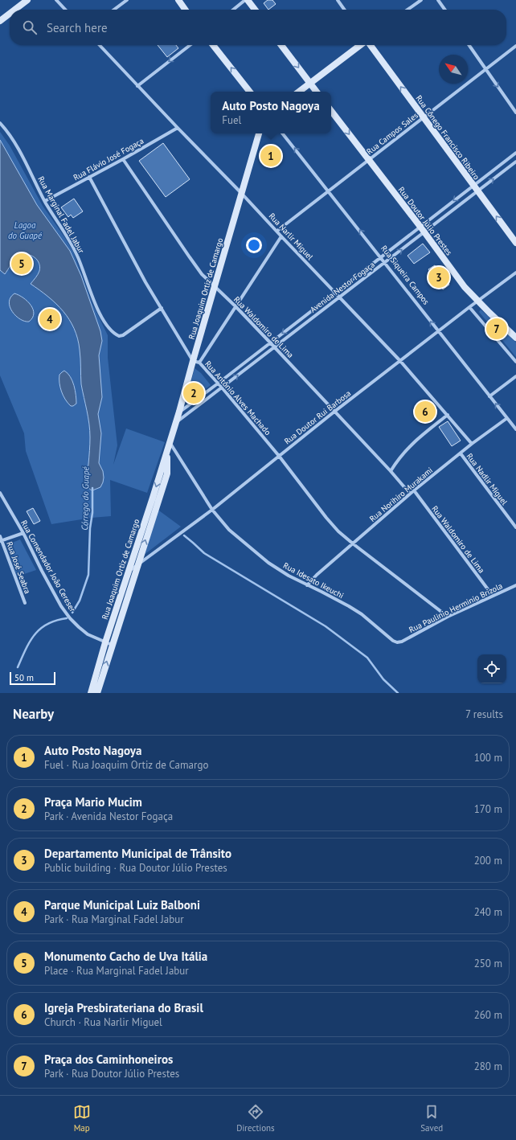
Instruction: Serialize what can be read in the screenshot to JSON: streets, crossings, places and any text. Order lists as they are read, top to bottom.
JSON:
{
  "streets": {
    "main road": ["Rua Cônego Francisco Ribeiro", "Rua Doutor Júlio Prestes", "Rua Joaquim Ortiz de Camargo"],
    "street": [
      "Rua Campos Sales",
      "Rua Flávio José Fogaça",
      "Rua Marginal Fadel Jabur",
      "Rua Narlir Miguel",
      "Rua Siqueira Campos",
      "Avenida Nestor Fogaça",
      "Rua Waldomiro de Lima",
      "Rua Antônio Alves Machado",
      "Rua Doutor Rui Barbosa",
      "Rua Nadlir Miguel",
      "Rua Norihiro Murakami",
      "Rua Comendador João Cereser",
      "Rua José Seabra",
      "Rua Idesato Ikeuchi",
      "Rua Paulinio Herminio Brizola"
    ]
  },
  "crossings": [
    ["Rua Campos Sales", "Rua Cônego Francisco Ribeiro"],
    ["Rua Campos Sales", "Rua Doutor Júlio Prestes"],
    ["Rua Campos Sales", "Rua Narlir Miguel"],
    ["Rua Campos Sales", "Rua Siqueira Campos"],
    ["Rua Cônego Francisco Ribeiro", "Avenida Nestor Fogaça"],
    ["Rua Flávio José Fogaça", "Rua Marginal Fadel Jabur"],
    ["Rua Flávio José Fogaça", "Rua Narlir Miguel"],
    ["Rua Flávio José Fogaça", "Rua Waldomiro de Lima"],
    ["Rua Flávio José Fogaça", "Rua Antônio Alves Machado"],
    ["Rua Marginal Fadel Jabur", "Rua Antônio Alves Machado"],
    ["Rua Doutor Júlio Prestes", "Avenida Nestor Fogaça"],
    ["Rua Doutor Júlio Prestes", "Rua Doutor Rui Barbosa"],
    ["Rua Narlir Miguel", "Avenida Nestor Fogaça"],
    ["Rua Narlir Miguel", "Rua Joaquim Ortiz de Camargo"],
    ["Rua Narlir Miguel", "Rua Doutor Rui Barbosa"],
    ["Rua Narlir Miguel", "Rua Norihiro Murakami"],
    ["Rua Siqueira Campos", "Avenida Nestor Fogaça"],
    ["Rua Siqueira Campos", "Rua Doutor Rui Barbosa"],
    ["Rua Siqueira Campos", "Rua Norihiro Murakami"],
    ["Avenida Nestor Fogaça", "Rua Joaquim Ortiz de Camargo"],
    ["Avenida Nestor Fogaça", "Rua Waldomiro de Lima"],
    ["Avenida Nestor Fogaça", "Rua Antônio Alves Machado"],
    ["Rua Joaquim Ortiz de Camargo", "Rua Waldomiro de Lima"],
    ["Rua Joaquim Ortiz de Camargo", "Rua Antônio Alves Machado"],
    ["Rua Joaquim Ortiz de Camargo", "Rua Doutor Rui Barbosa"],
    ["Rua Joaquim Ortiz de Camargo", "Rua Comendador João Cereser"],
    ["Rua Joaquim Ortiz de Camargo", "Rua Idesato Ikeuchi"],
    ["Rua Waldomiro de Lima", "Rua Doutor Rui Barbosa"],
    ["Rua Waldomiro de Lima", "Rua Norihiro Murakami"],
    ["Rua Waldomiro de Lima", "Rua Paulinio Herminio Brizola"],
    ["Rua Antônio Alves Machado", "Rua Doutor Rui Barbosa"],
    ["Rua Antônio Alves Machado", "Rua Norihiro Murakami"],
    ["Rua Antônio Alves Machado", "Rua Paulinio Herminio Brizola"],
    ["Rua Doutor Rui Barbosa", "Rua Idesato Ikeuchi"],
    ["Rua Nadlir Miguel", "Rua Norihiro Murakami"],
    ["Rua Norihiro Murakami", "Rua Idesato Ikeuchi"],
    ["Rua Idesato Ikeuchi", "Rua Paulinio Herminio Brizola"]
  ],
  "one_way": ["Rua Cônego Francisco Ribeiro", "Rua Siqueira Campos"],
  "water": ["Lagoa do Guapé", "Córrego do Guapé"],
  "scale_bar": "50 m",
  "north": "top left",
  "page": {
    "search": "Search here",
    "popup": ["Auto Posto Nagoya", "Fuel"],
    "pins": [
      "1",
      "5",
      "3",
      "4",
      "7",
      "2",
      "6"
    ],
    "scale": "50 m",
    "heading": ["Nearby", "7 results"],
    "list": [
      {
        "mark": "1",
        "name": "Auto Posto Nagoya",
        "note": "Fuel · Rua Joaquim Ortiz de Camargo",
        "value": "100 m"
      },
      {
        "mark": "2",
        "name": "Praça Mario Mucim",
        "note": "Park · Avenida Nestor Fogaça",
        "value": "170 m"
      },
      {
        "mark": "3",
        "name": "Departamento Municipal de Trânsito",
        "note": "Public building · Rua Doutor Júlio Prestes",
        "value": "200 m"
      },
      {
        "mark": "4",
        "name": "Parque Municipal Luiz Balboni",
        "note": "Park · Rua Marginal Fadel Jabur",
        "value": "240 m"
      },
      {
        "mark": "5",
        "name": "Monumento Cacho de Uva Itália",
        "note": "Place · Rua Marginal Fadel Jabur",
        "value": "250 m"
      },
      {
        "mark": "6",
        "name": "Igreja Presbirateriana do Brasil",
        "note": "Church · Rua Narlir Miguel",
        "value": "260 m"
      },
      {
        "mark": "7",
        "name": "Praça dos Caminhoneiros",
        "note": "Park · Rua Doutor Júlio Prestes",
        "value": "280 m"
      }
    ],
    "nav": ["Map", "Directions", "Saved"]
  }
}
